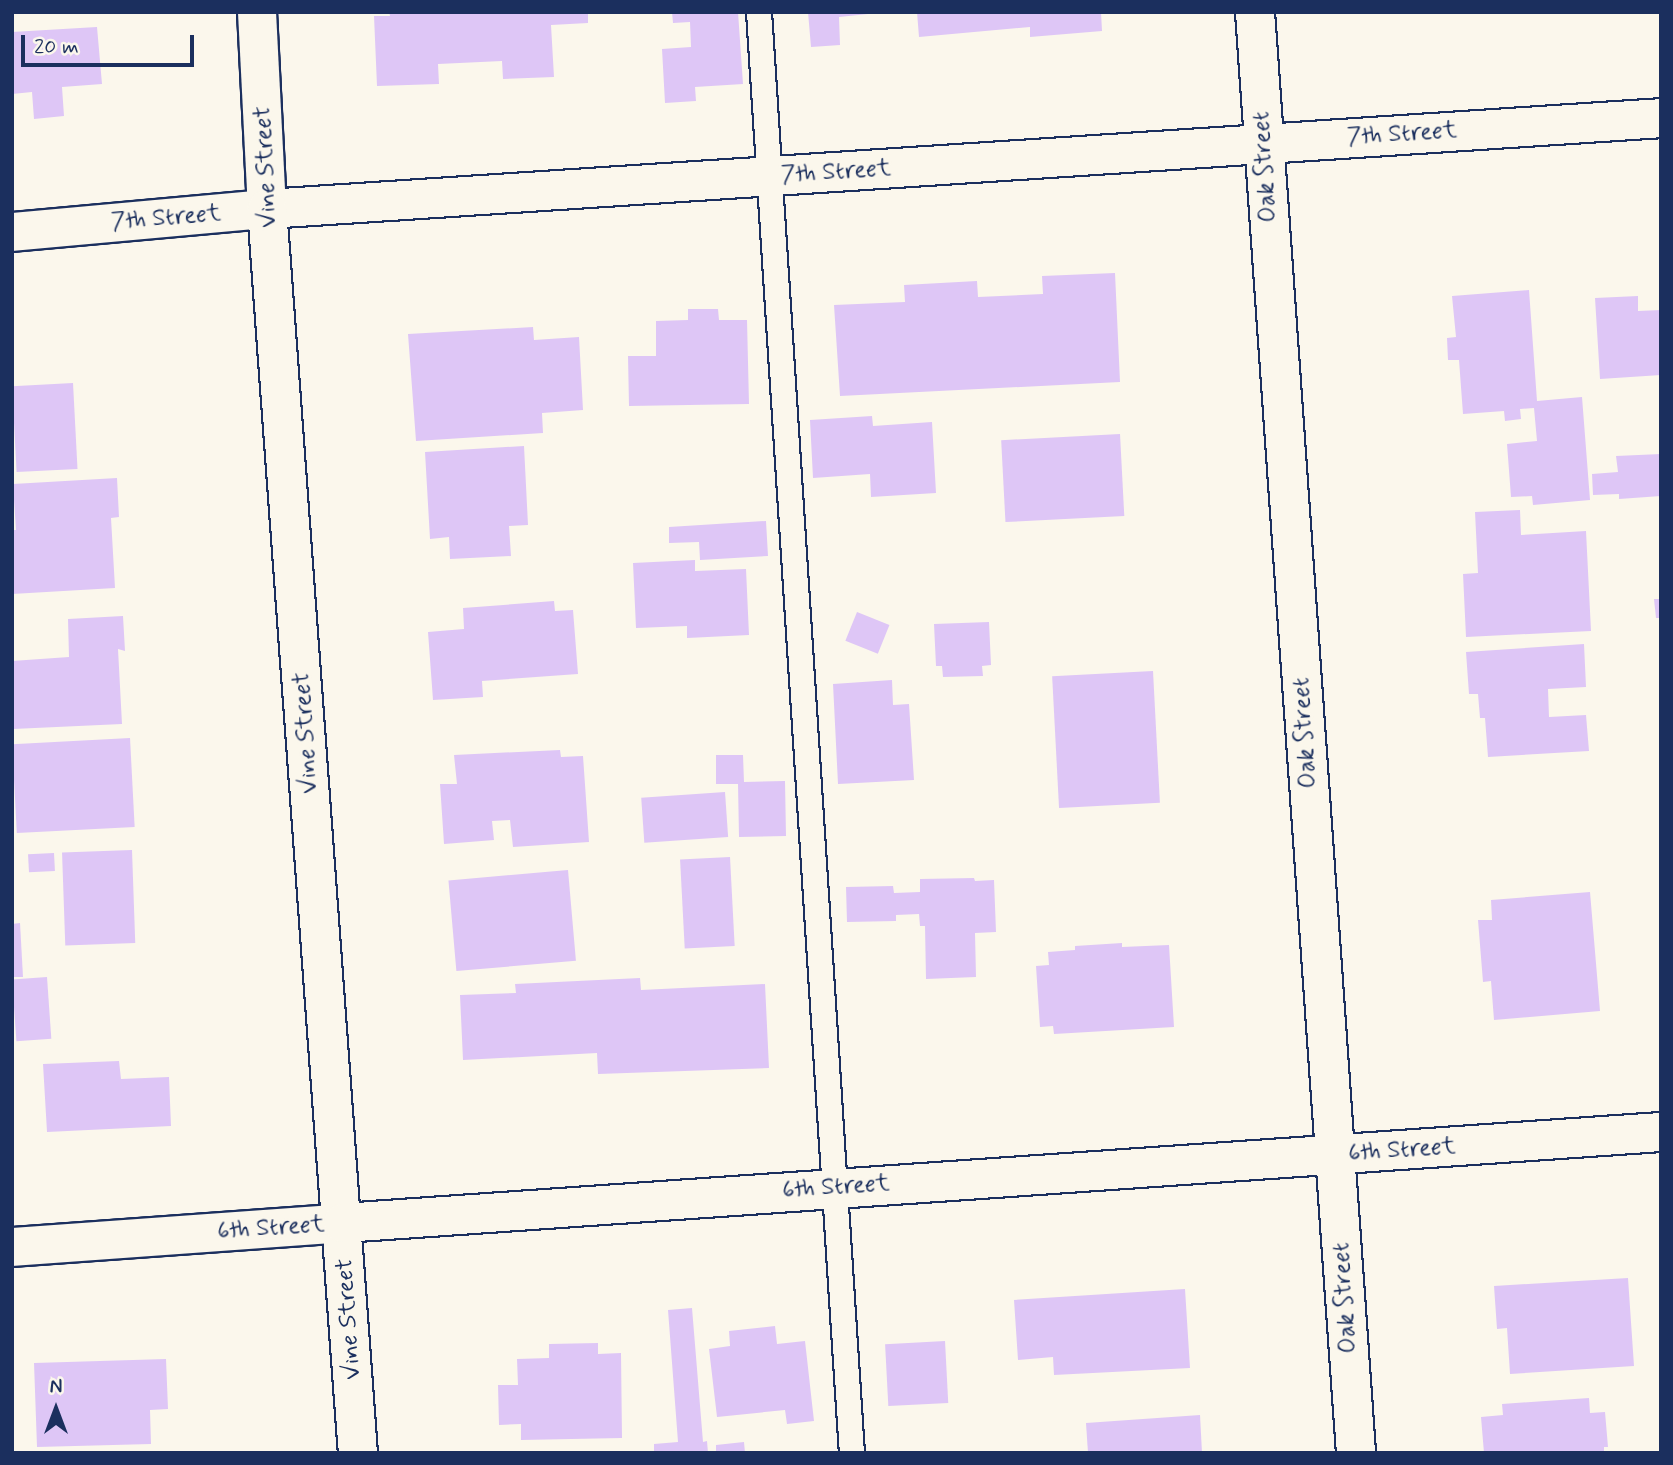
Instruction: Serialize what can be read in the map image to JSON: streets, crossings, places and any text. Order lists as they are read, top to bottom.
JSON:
{
  "streets": {
    "street": [
      "7th Street",
      "Vine Street",
      "Oak Street",
      "6th Street"
    ]
  },
  "crossings": [
    ["7th Street", "Vine Street"],
    ["7th Street", "Oak Street"],
    ["Vine Street", "6th Street"],
    ["Oak Street", "6th Street"]
  ],
  "scale_bar": "20 m",
  "north": "top"
}
